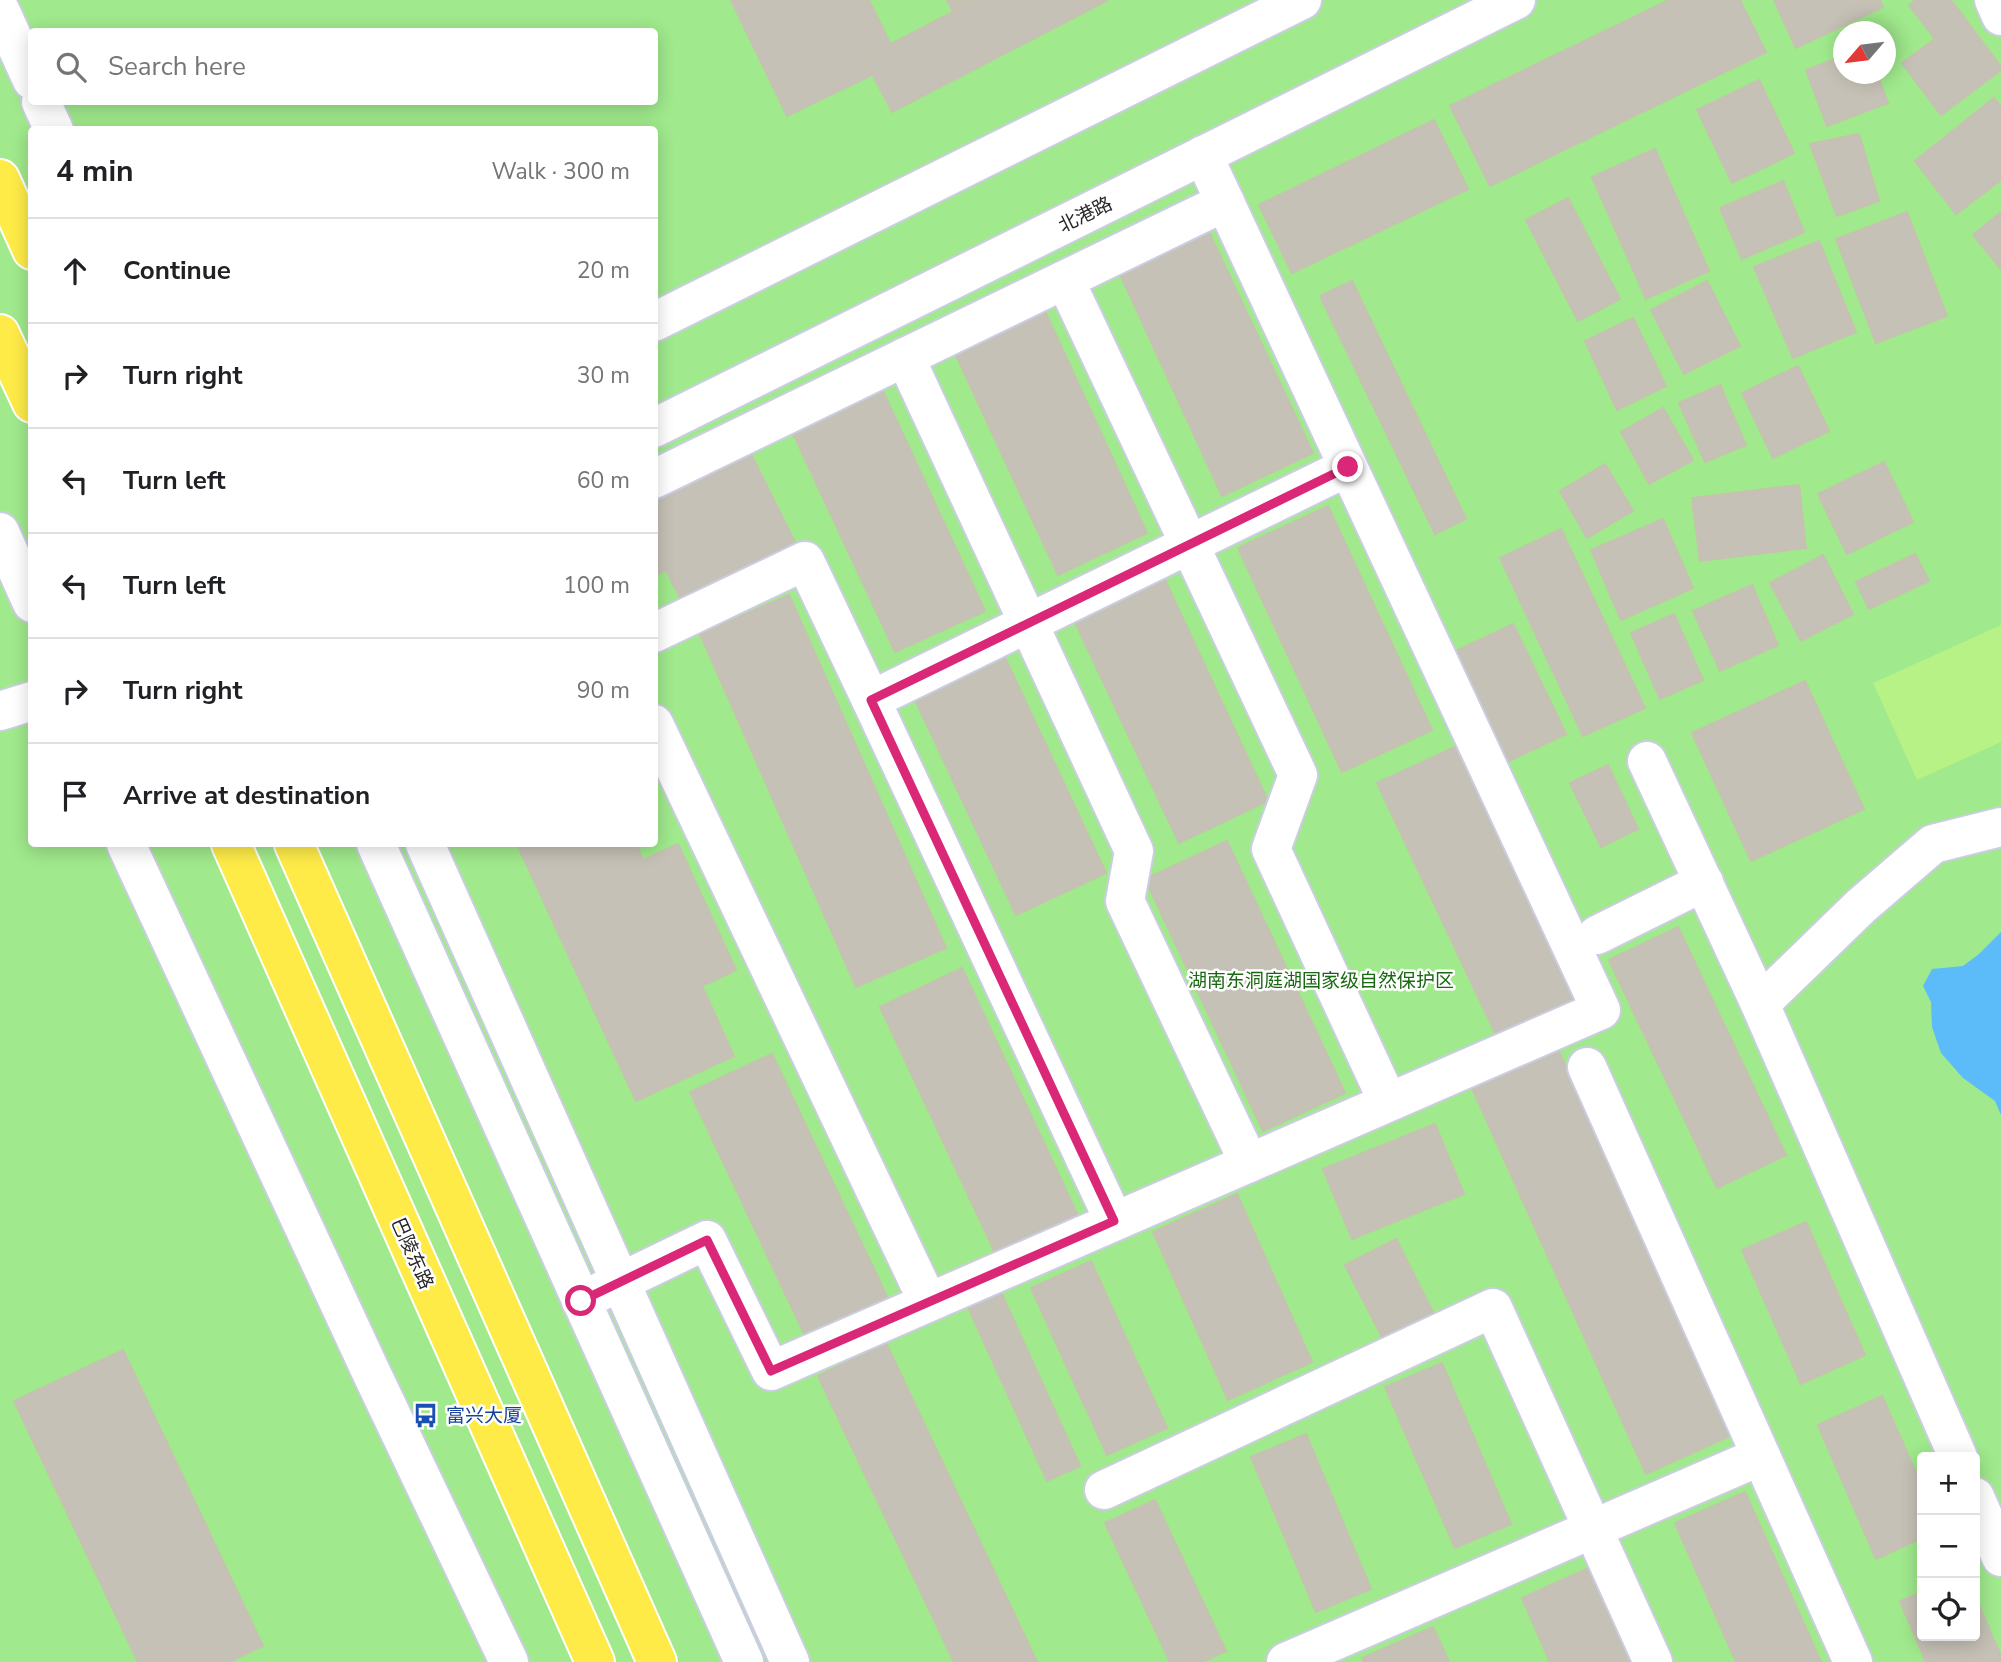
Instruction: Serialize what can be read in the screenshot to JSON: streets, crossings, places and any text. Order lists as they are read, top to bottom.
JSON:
{
  "streets": {
    "main road": ["巴陵东路"],
    "street": ["北港路"]
  },
  "parks": ["湖南东洞庭湖国家级自然保护区"],
  "places": {
    "bus stop": ["富兴大厦"]
  },
  "north": "bottom left",
  "page": {
    "search": "Search here",
    "heading": ["4 min", "Walk · 300 m"],
    "list": [
      ["Continue", "20 m"],
      ["Turn right", "30 m"],
      ["Turn left", "60 m"],
      ["Turn left", "100 m"],
      ["Turn right", "90 m"],
      "Arrive at destination"
    ],
    "map_buttons": ["+", "−"]
  }
}
